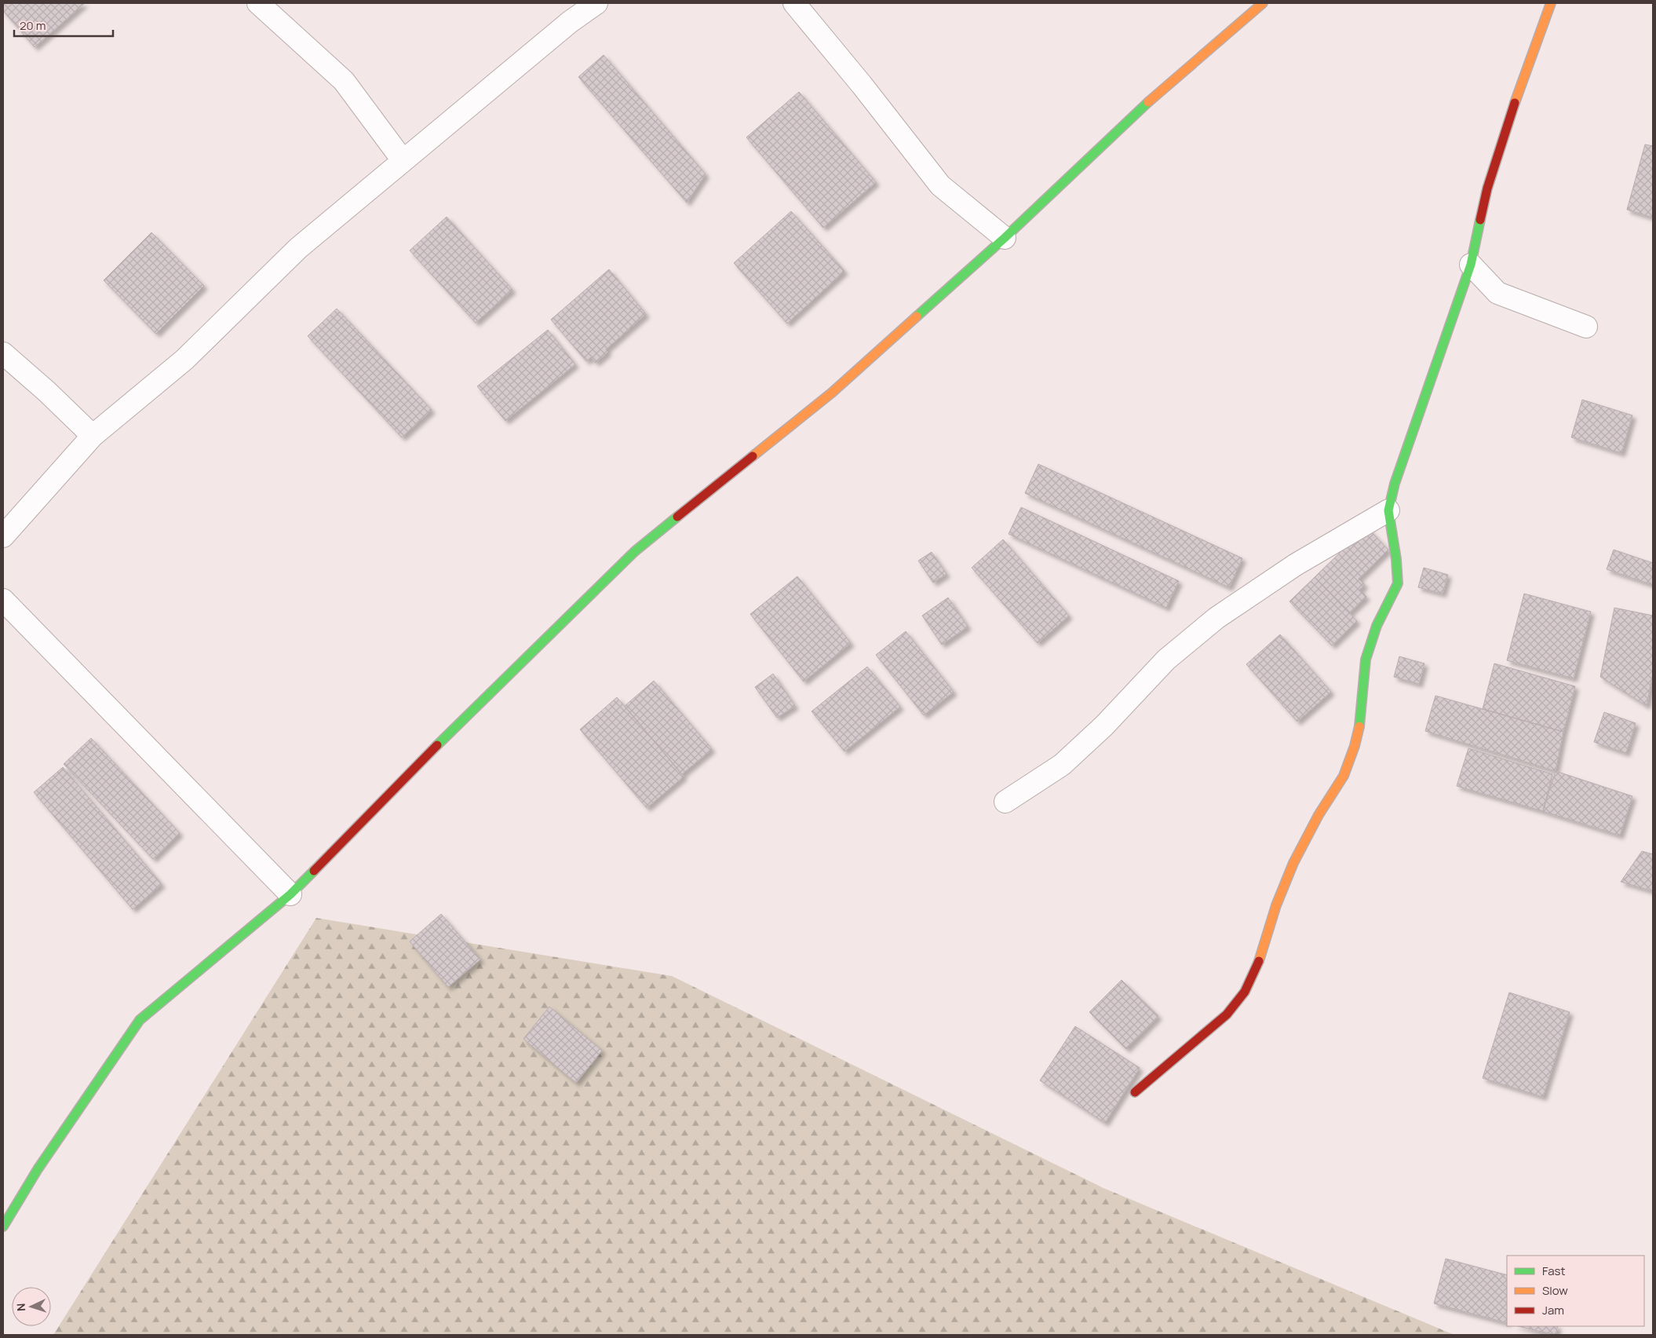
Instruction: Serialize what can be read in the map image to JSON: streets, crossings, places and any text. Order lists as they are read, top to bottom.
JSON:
{
  "legend": ["Fast", "Slow", "Jam"],
  "scale_bar": "20 m",
  "north": "left"
}
